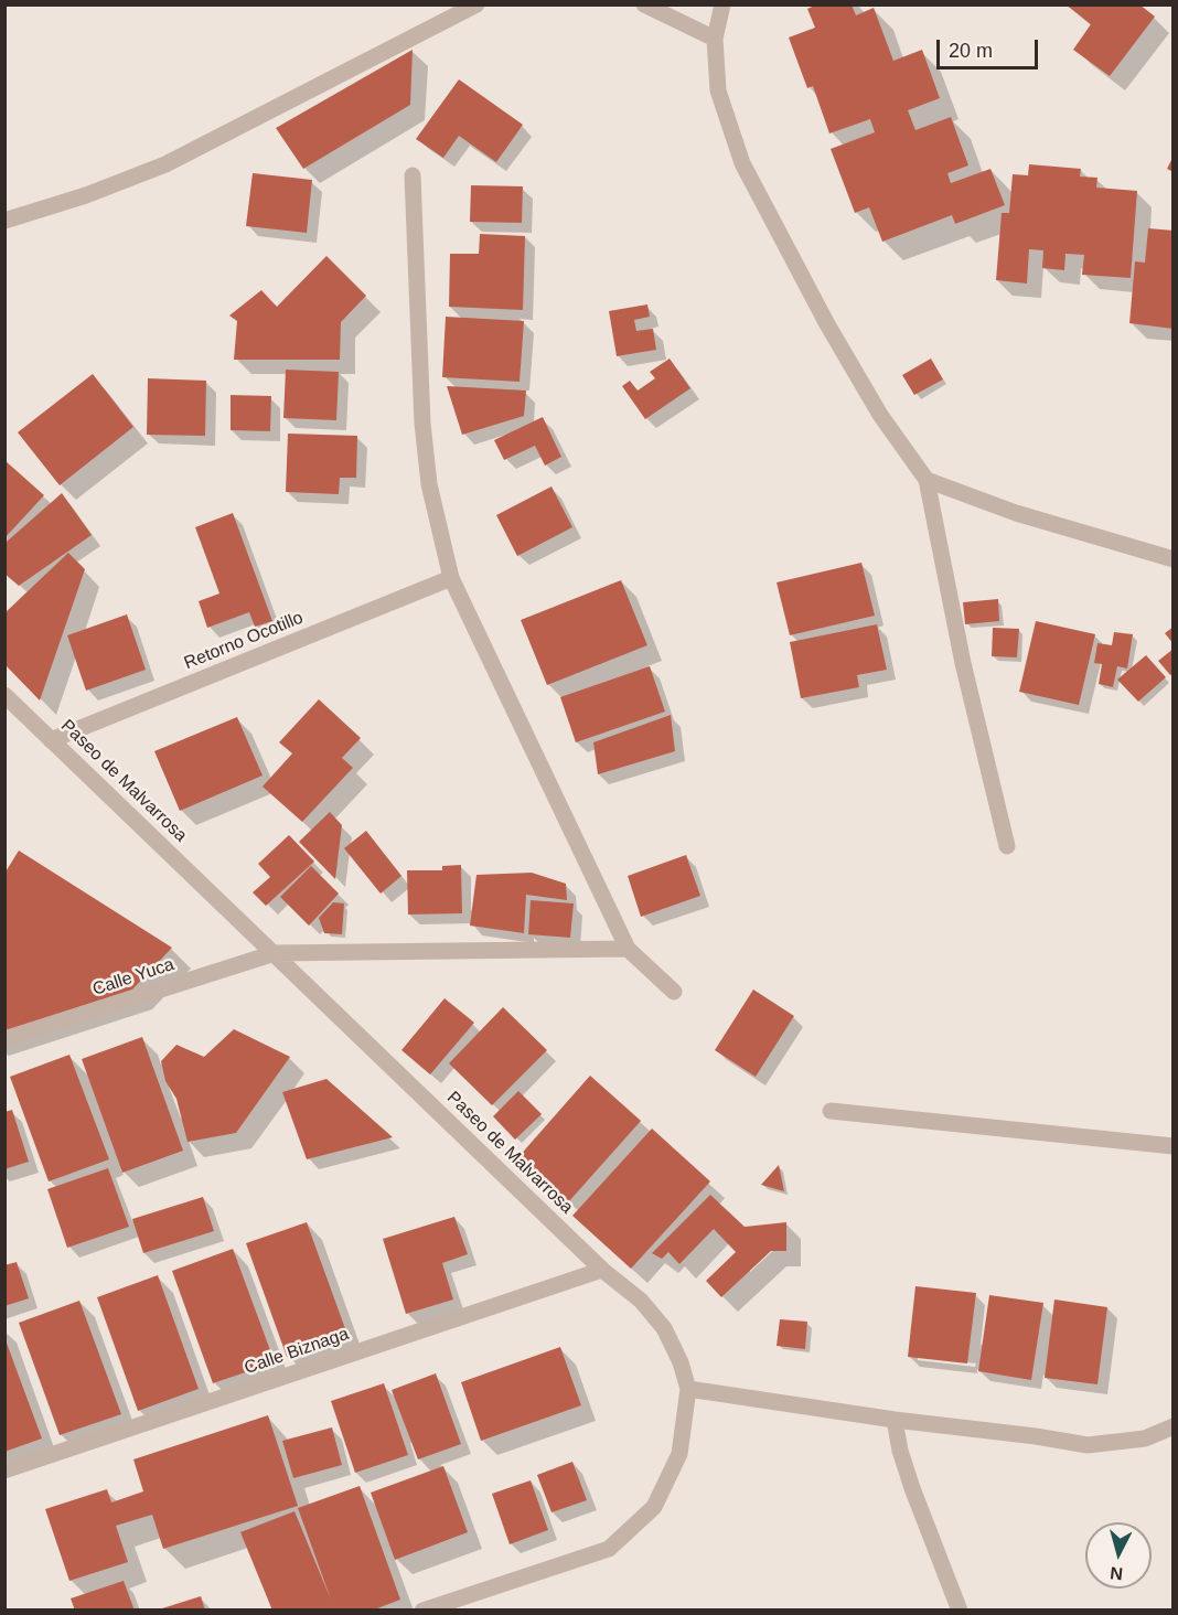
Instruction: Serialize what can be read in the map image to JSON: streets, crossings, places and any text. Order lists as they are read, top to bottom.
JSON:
{
  "streets": {
    "street": [
      "Retorno Ocotillo",
      "Paseo de Malvarrosa",
      "Calle Yuca",
      "Calle Biznaga"
    ]
  },
  "crossings": [
    ["Retorno Ocotillo", "Paseo de Malvarrosa"],
    ["Paseo de Malvarrosa", "Calle Yuca"],
    ["Paseo de Malvarrosa", "Calle Biznaga"]
  ],
  "scale_bar": "20 m",
  "north": "bottom"
}
